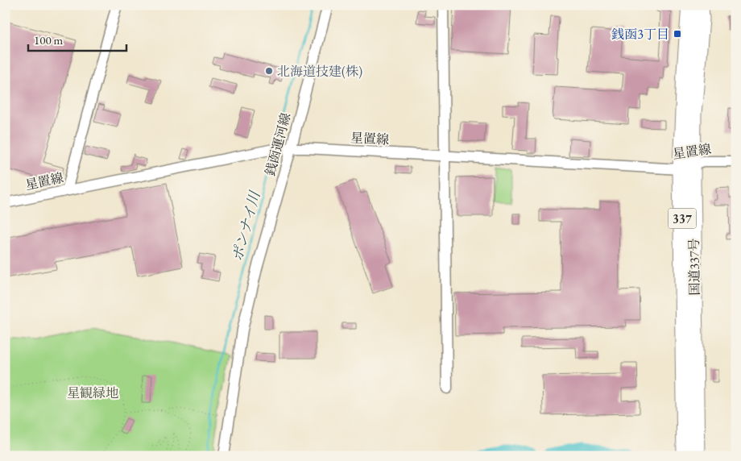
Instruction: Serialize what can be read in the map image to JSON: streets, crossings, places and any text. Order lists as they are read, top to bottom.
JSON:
{
  "streets": {
    "highway": ["337", "国道337号"],
    "street": ["星置線", "銭函運河線"]
  },
  "crossings": [
    ["星置線", "銭函運河線"],
    ["星置線", "国道337号"]
  ],
  "water": ["ポンナイ川"],
  "parks": ["星観緑地"],
  "places": {
    "transit": ["銭函3丁目"],
    "other": ["北海道技建(株)"]
  },
  "scale_bar": "100 m"
}
